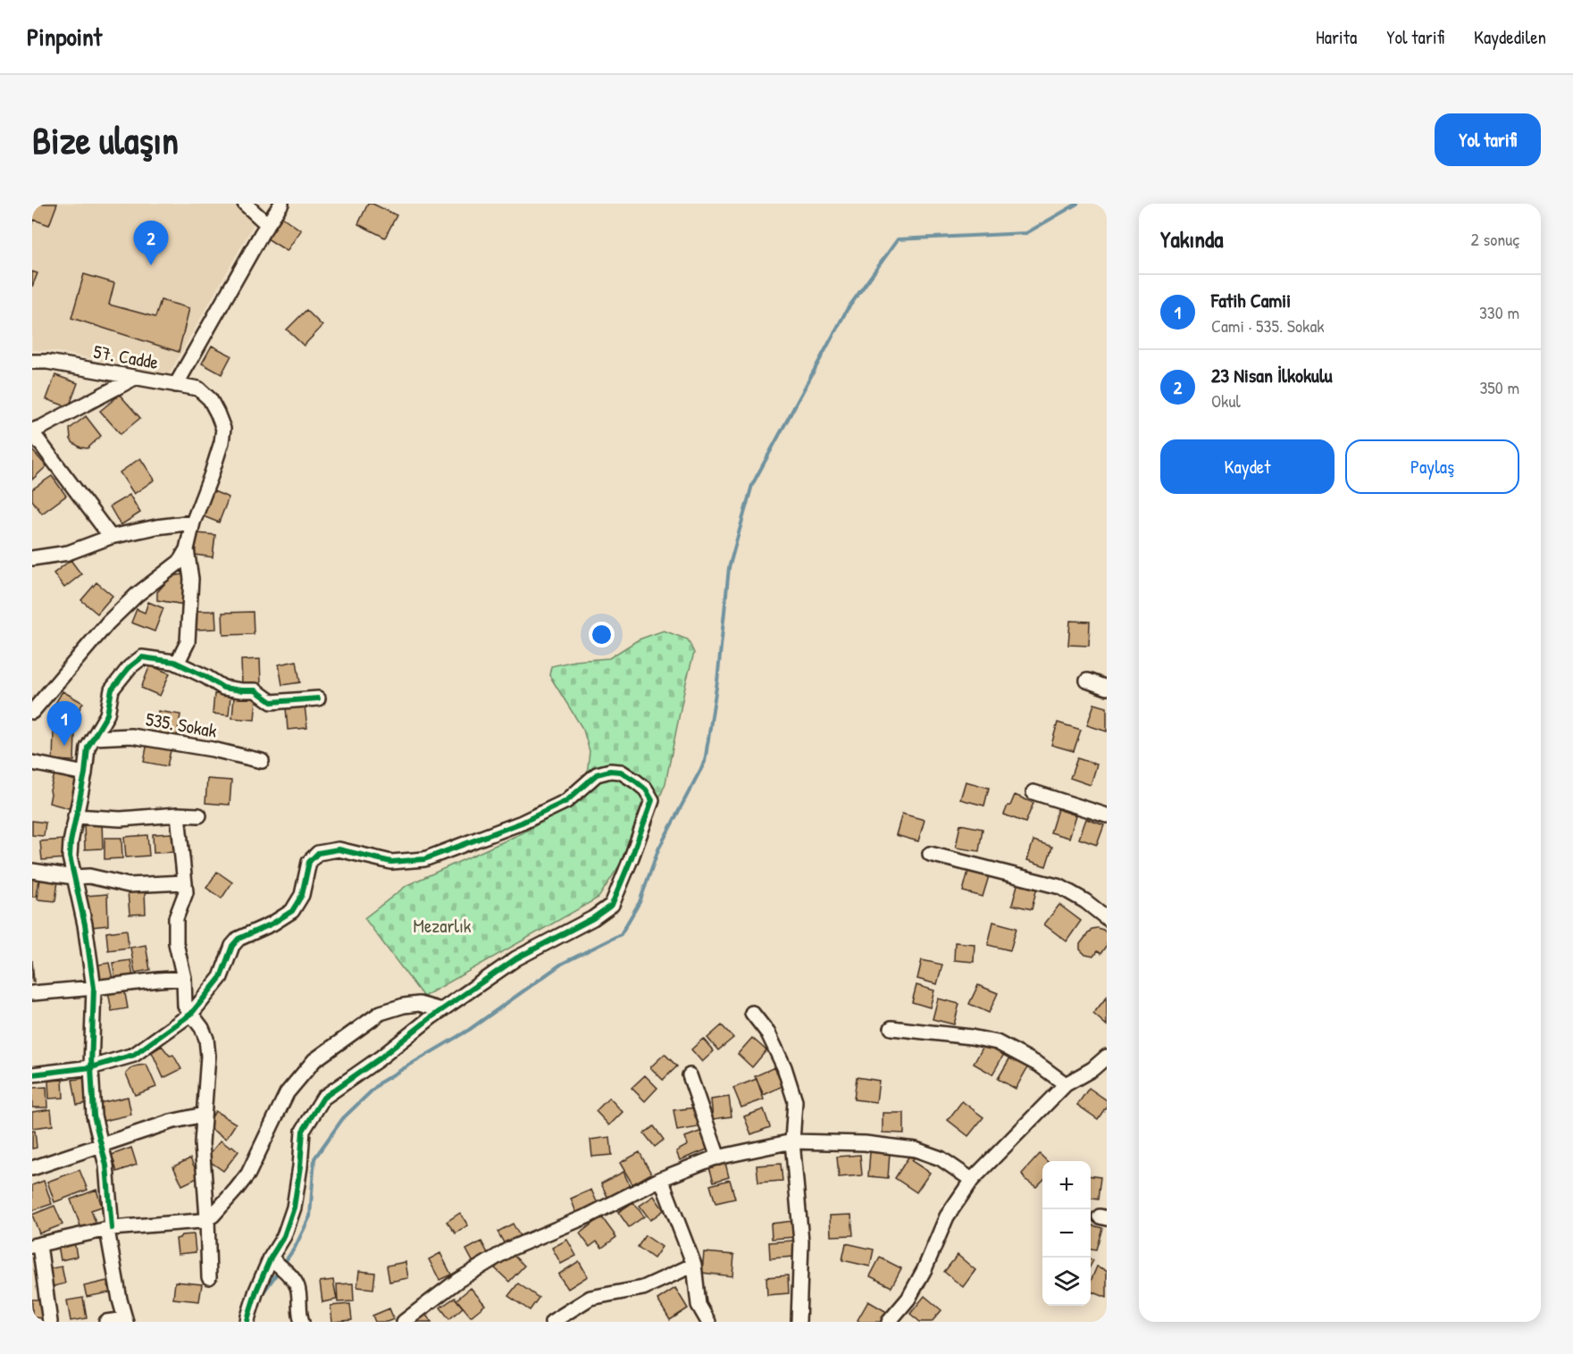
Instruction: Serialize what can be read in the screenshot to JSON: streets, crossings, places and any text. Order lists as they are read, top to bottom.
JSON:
{
  "streets": {
    "street": ["57. Cadde", "535. Sokak"]
  },
  "parks": ["Mezarlık"],
  "page": {
    "header": "Pinpoint",
    "nav": ["Harita", "Yol tarifi", "Kaydedilen"],
    "buttons": [
      "Yol tarifi",
      ["Kaydet", "Paylaş"]
    ],
    "title": "Bize ulaşın",
    "heading": ["Yakında", "2 sonuç"],
    "pins": ["2", "1"],
    "list": [
      {
        "mark": "1",
        "name": "Fatih Camii",
        "note": "Cami · 535. Sokak",
        "value": "330 m"
      },
      {
        "mark": "2",
        "name": "23 Nisan İlkokulu",
        "note": "Okul",
        "value": "350 m"
      }
    ],
    "map_buttons": ["+", "−"]
  }
}
